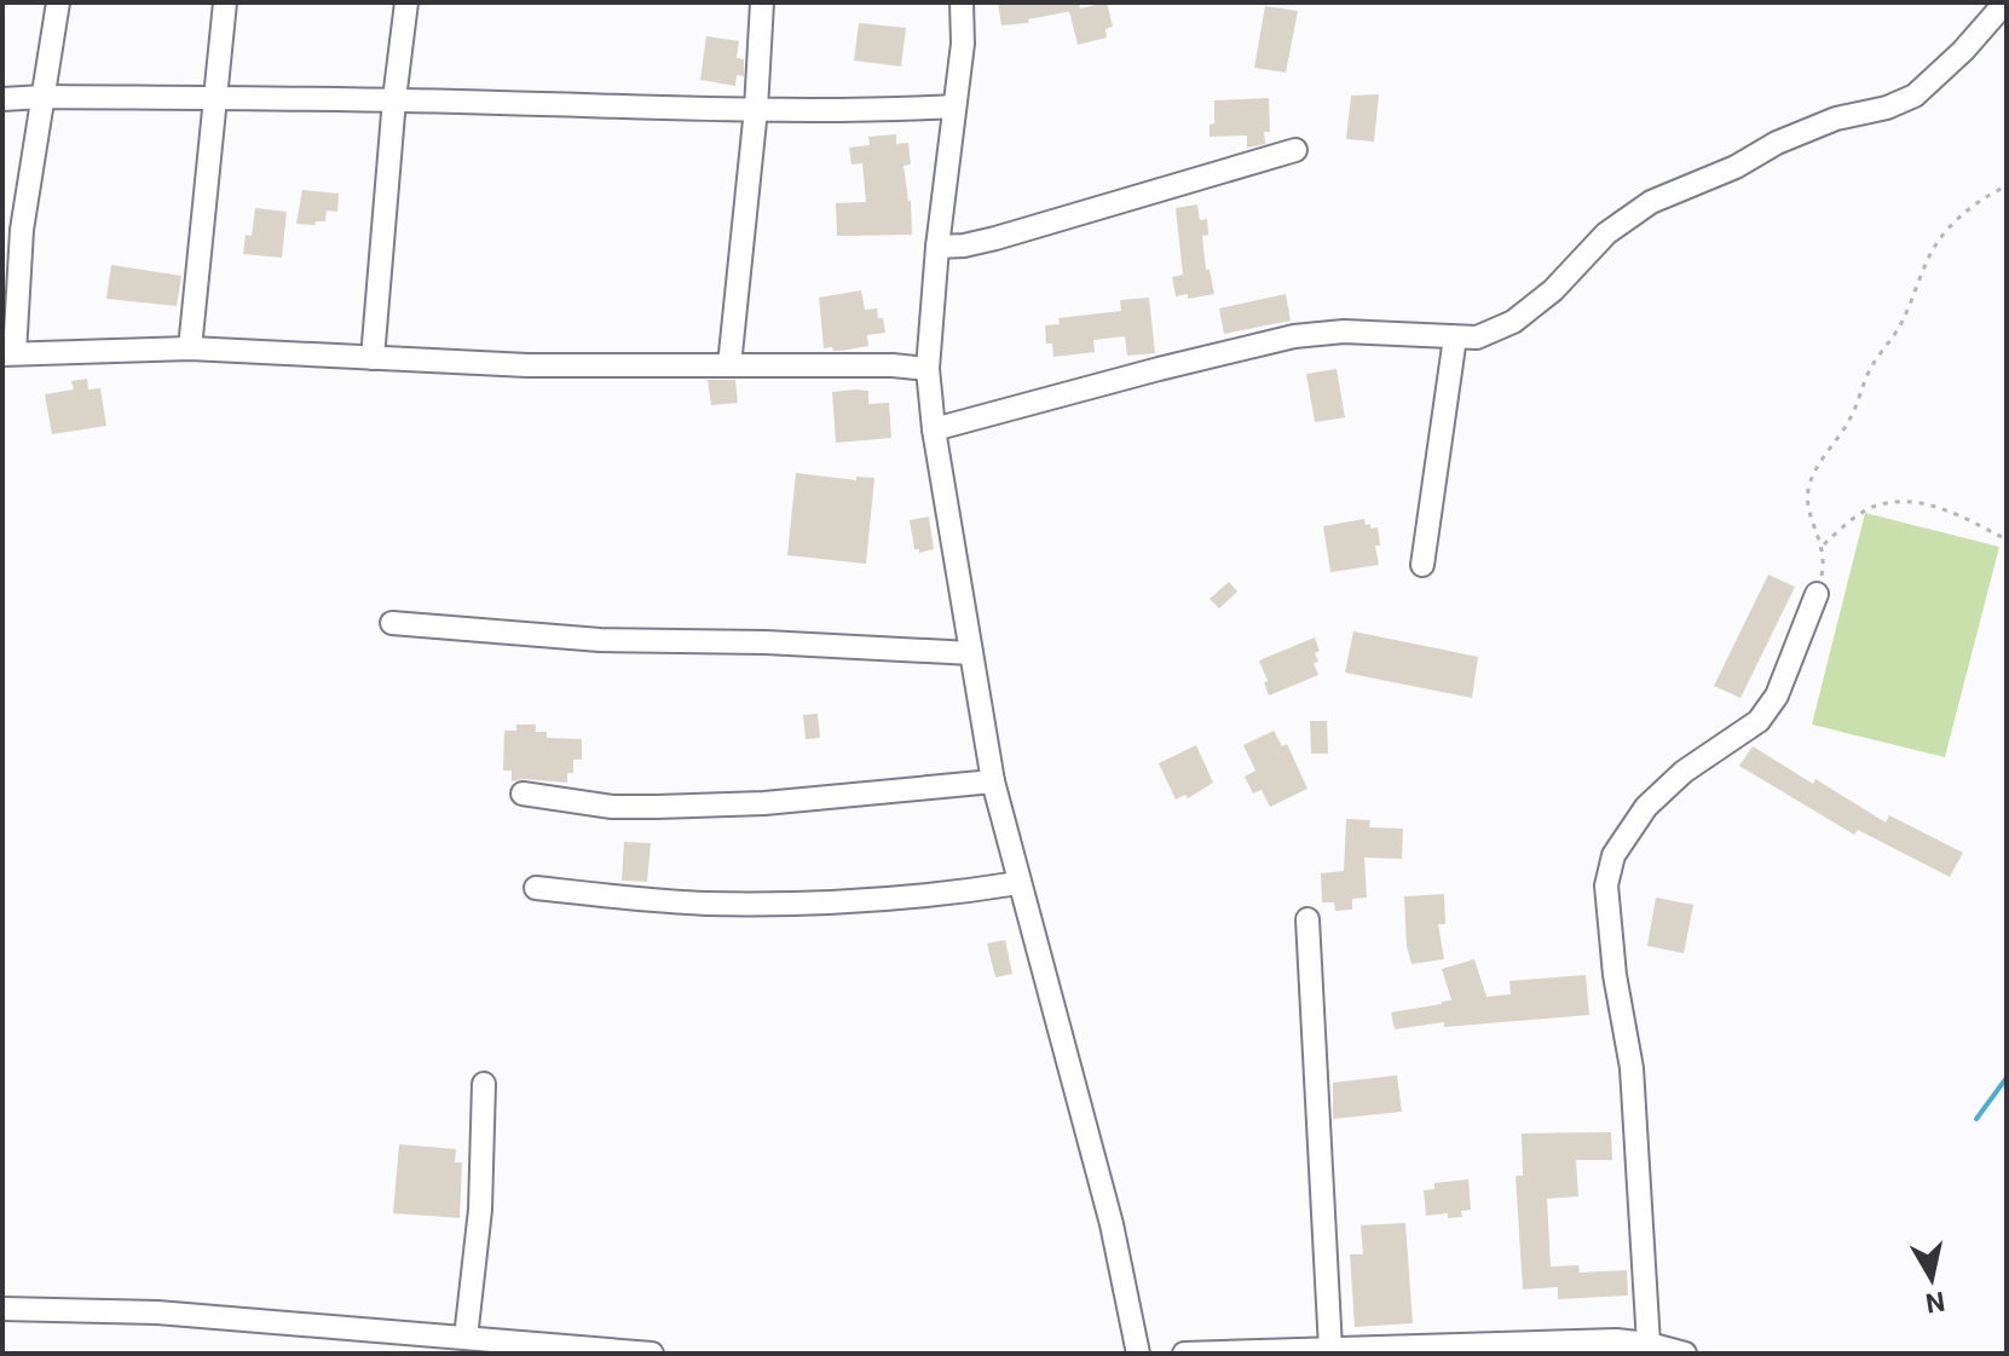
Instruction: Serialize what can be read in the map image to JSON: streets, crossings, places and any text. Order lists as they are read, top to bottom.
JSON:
{
  "north": "bottom"
}
